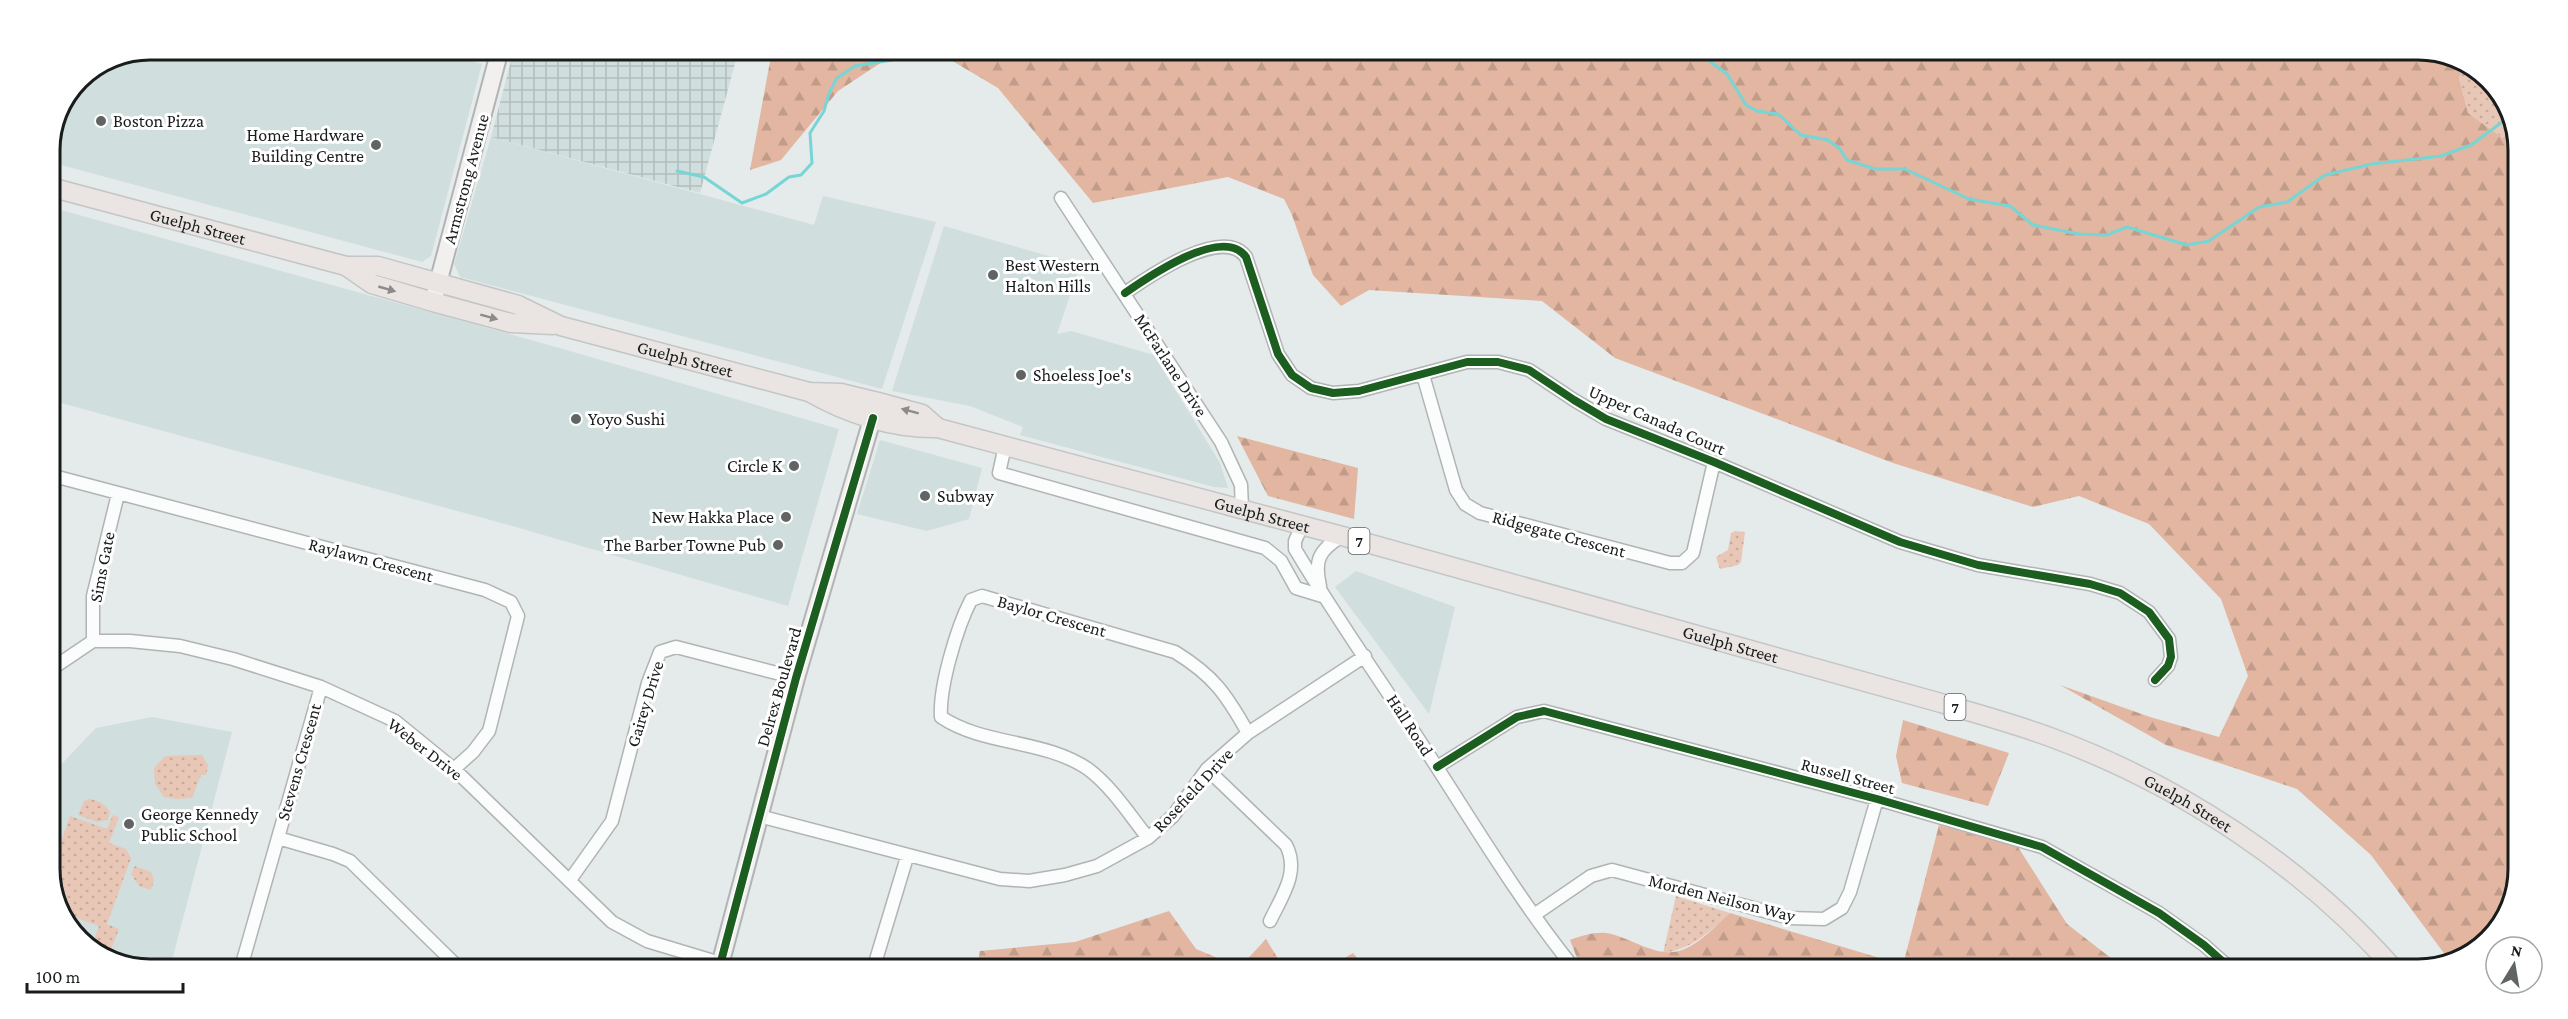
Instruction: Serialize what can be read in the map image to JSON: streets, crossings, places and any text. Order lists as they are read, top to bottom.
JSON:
{
  "streets": {
    "main road": ["Guelph Street", "7"],
    "street": [
      "Armstrong Avenue",
      "McFarlane Drive",
      "Upper Canada Court",
      "Ridgegate Crescent",
      "Raylawn Crescent",
      "Sims Gate",
      "Baylor Crescent",
      "Delrex Boulevard",
      "Gairey Drive",
      "Hall Road",
      "Weber Drive",
      "Stevens Crescent",
      "Russell Street",
      "Rosefield Drive",
      "Morden Neilson Way"
    ]
  },
  "crossings": [
    ["Armstrong Avenue", "Guelph Street"],
    ["Guelph Street", "McFarlane Drive"],
    ["Guelph Street", "Delrex Boulevard"],
    ["Guelph Street", "Hall Road"],
    ["McFarlane Drive", "Upper Canada Court"],
    ["Upper Canada Court", "Ridgegate Crescent"],
    ["Raylawn Crescent", "Sims Gate"],
    ["Raylawn Crescent", "Weber Drive"],
    ["Sims Gate", "Weber Drive"],
    ["Baylor Crescent", "Rosefield Drive"],
    ["Delrex Boulevard", "Gairey Drive"],
    ["Delrex Boulevard", "Rosefield Drive"],
    ["Gairey Drive", "Weber Drive"],
    ["Hall Road", "Russell Street"],
    ["Hall Road", "Rosefield Drive"],
    ["Hall Road", "Morden Neilson Way"],
    ["Weber Drive", "Stevens Crescent"],
    ["Russell Street", "Morden Neilson Way"]
  ],
  "places": [
    "Boston Pizza",
    "Home Hardware Building Centre",
    "Best Western Halton Hills",
    "Shoeless Joe's",
    "Yoyo Sushi",
    "Circle K",
    "Subway",
    "New Hakka Place",
    "The Barber Towne Pub",
    "George Kennedy Public School"
  ],
  "scale_bar": "100 m",
  "north": "top"
}
